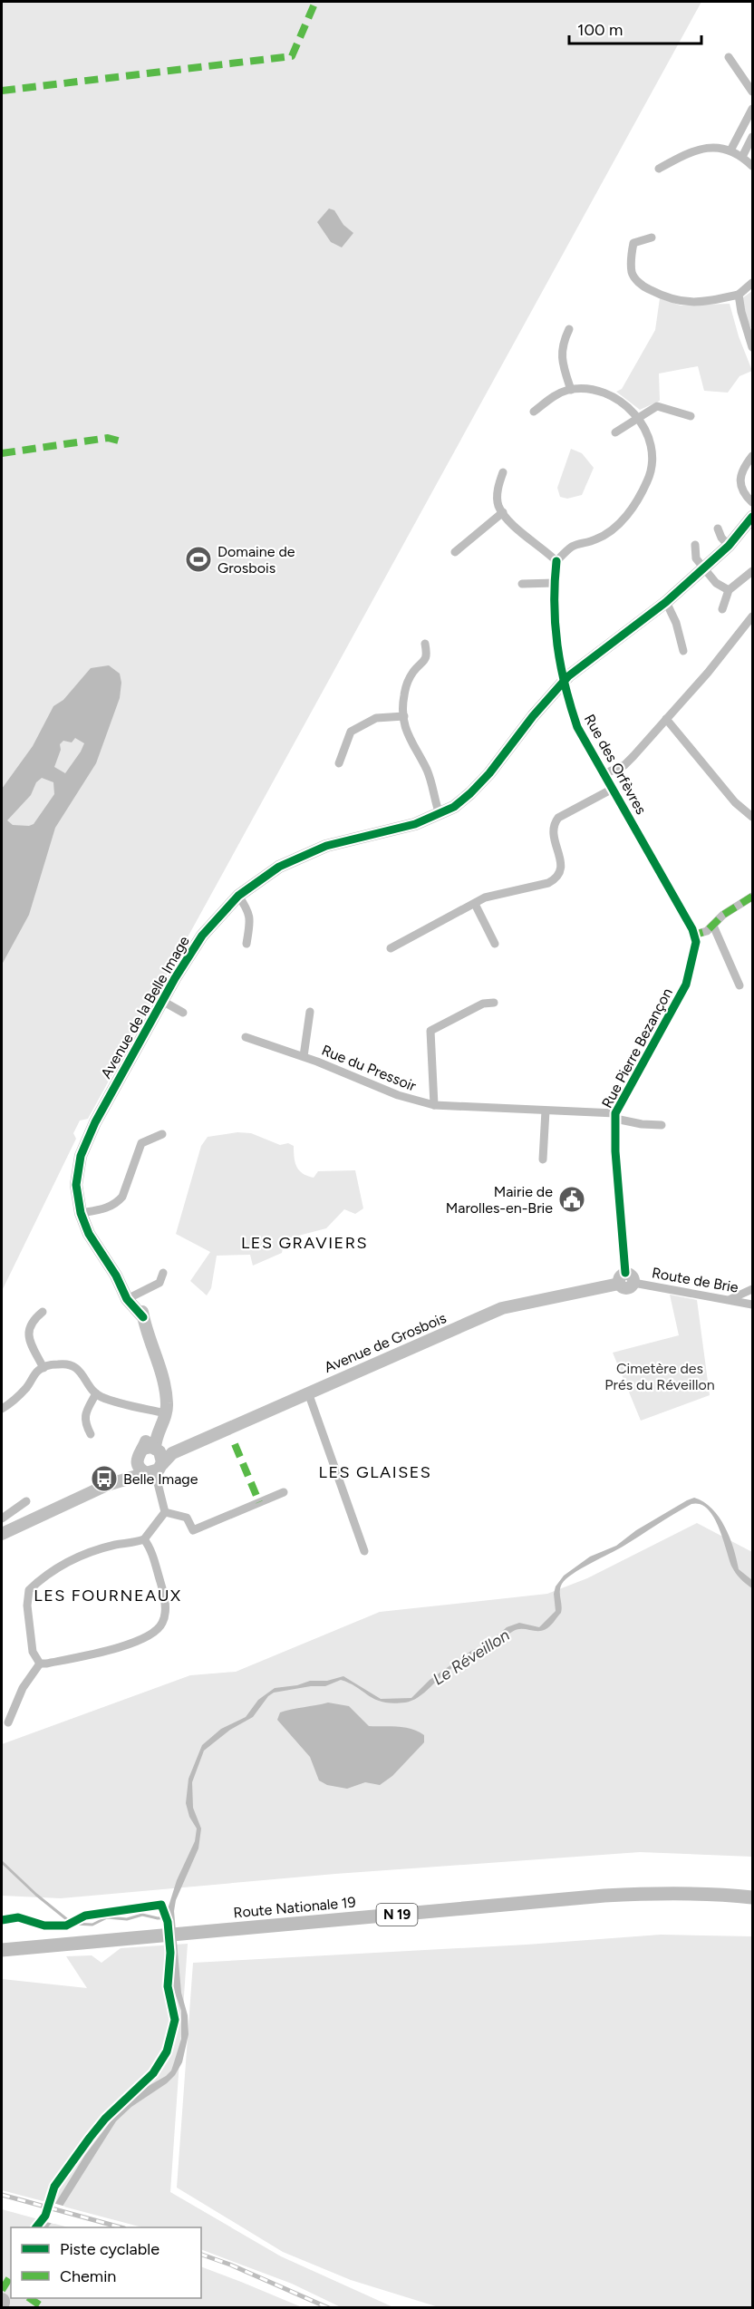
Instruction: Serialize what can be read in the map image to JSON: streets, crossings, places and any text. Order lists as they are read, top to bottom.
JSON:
{
  "streets": {
    "main road": ["Route Nationale 19", "N 19"],
    "street": [
      "Rue des Orfèvres",
      "Avenue de la Belle Image",
      "Rue Pierre Bezançon",
      "Rue du Pressoir",
      "Route de Brie",
      "Avenue de Grosbois"
    ]
  },
  "crossings": [
    ["Rue des Orfèvres", "Avenue de la Belle Image"],
    ["Rue des Orfèvres", "Rue Pierre Bezançon"],
    ["Avenue de la Belle Image", "Avenue de Grosbois"],
    ["Rue Pierre Bezançon", "Rue du Pressoir"],
    ["Rue Pierre Bezançon", "Route de Brie"],
    ["Rue Pierre Bezançon", "Avenue de Grosbois"],
    ["Route de Brie", "Avenue de Grosbois"]
  ],
  "districts": ["LES GRAVIERS", "LES GLAISES", "LES FOURNEAUX"],
  "water": ["Le Réveillon"],
  "parks": ["Cimetère des Prés du Réveillon"],
  "places": {
    "sports": ["Domaine de Grosbois"],
    "public building": ["Mairie de Marolles-en-Brie"],
    "bus stop": ["Belle Image"]
  },
  "legend": ["Piste cyclable", "Chemin"],
  "scale_bar": "100 m"
}
